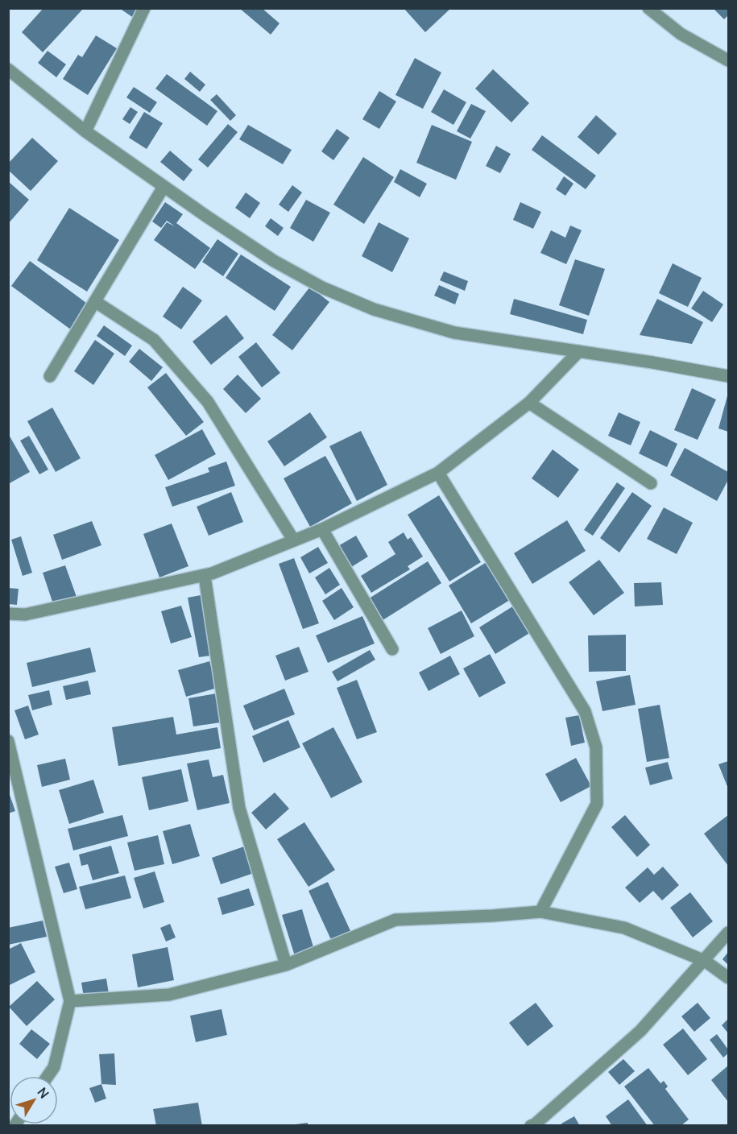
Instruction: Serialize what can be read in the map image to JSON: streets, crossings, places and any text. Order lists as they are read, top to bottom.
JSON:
{
  "north": "top right"
}
